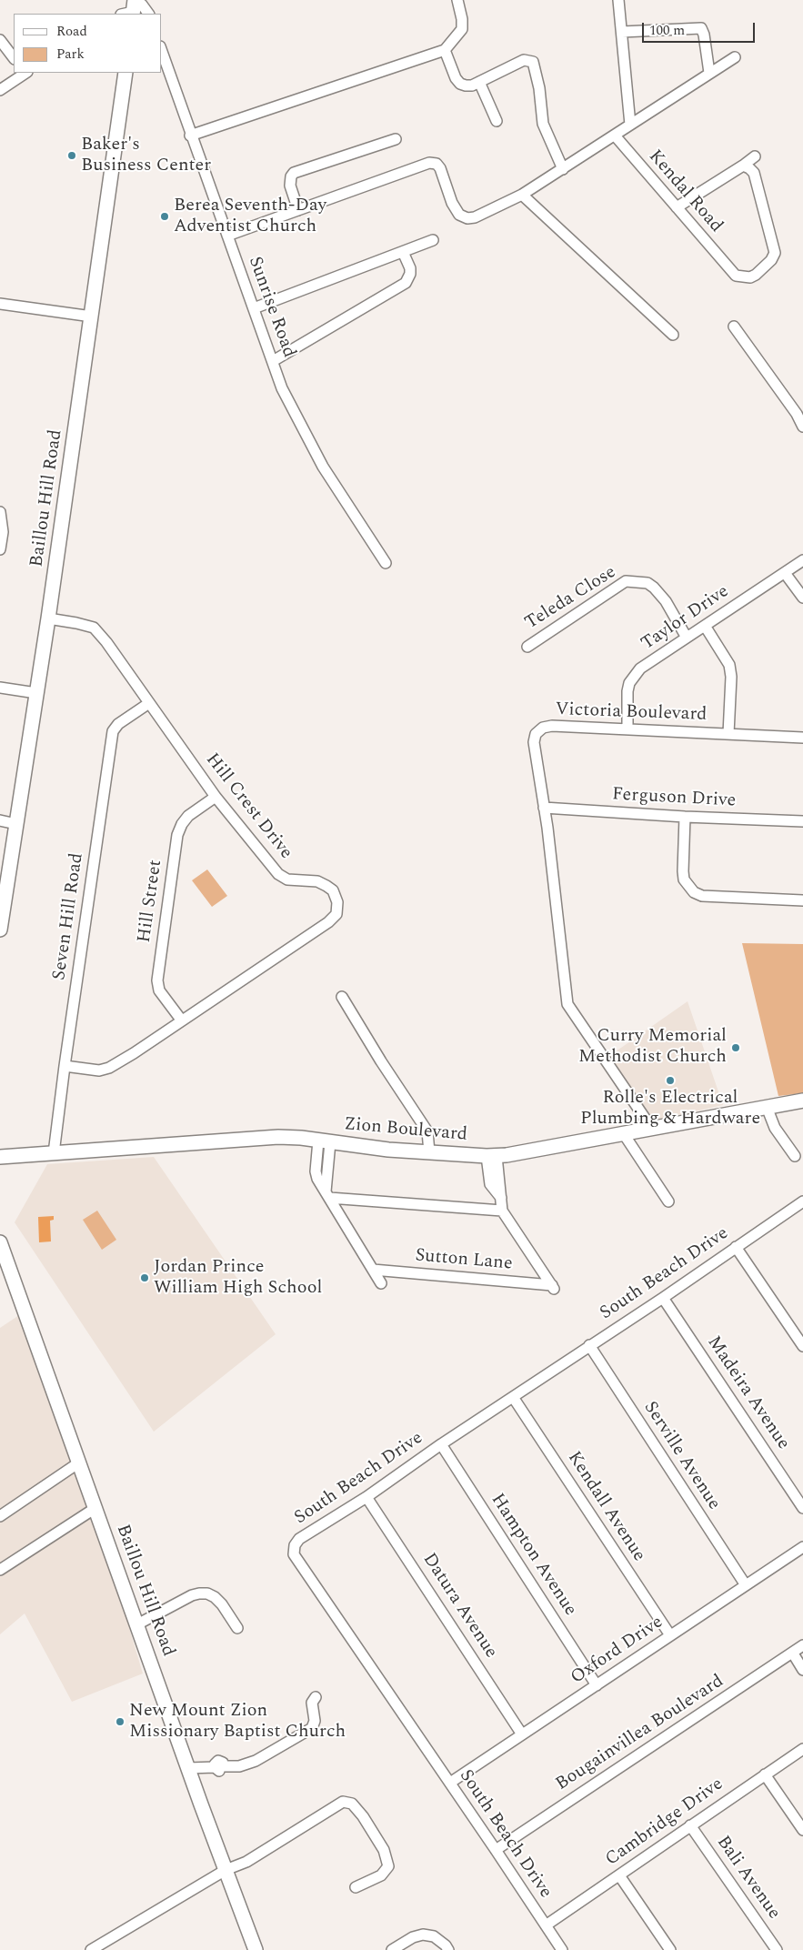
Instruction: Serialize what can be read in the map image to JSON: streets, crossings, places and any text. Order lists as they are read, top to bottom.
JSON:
{
  "streets": {
    "main road": ["Baillou Hill Road", "Zion Boulevard"],
    "street": [
      "Kendal Road",
      "Sunrise Road",
      "Teleda Close",
      "Taylor Drive",
      "Victoria Boulevard",
      "Ferguson Drive",
      "Hill Crest Drive",
      "Hill Street",
      "Seven Hill Road",
      "Sutton Lane",
      "South Beach Drive",
      "Madeira Avenue",
      "Serville Avenue",
      "Kendall Avenue",
      "Hampton Avenue",
      "Datura Avenue",
      "Oxford Drive",
      "Bougainvillea Boulevard",
      "Cambridge Drive",
      "Bali Avenue"
    ]
  },
  "crossings": [
    ["Baillou Hill Road", "Hill Crest Drive"],
    ["Teleda Close", "Taylor Drive"],
    ["Taylor Drive", "Victoria Boulevard"],
    ["Victoria Boulevard", "Ferguson Drive"],
    ["Hill Crest Drive", "Hill Street"],
    ["Hill Crest Drive", "Seven Hill Road"],
    ["Seven Hill Road", "Zion Boulevard"],
    ["South Beach Drive", "Madeira Avenue"],
    ["South Beach Drive", "Serville Avenue"],
    ["South Beach Drive", "Kendall Avenue"],
    ["South Beach Drive", "Hampton Avenue"],
    ["South Beach Drive", "Datura Avenue"],
    ["South Beach Drive", "Oxford Drive"],
    ["South Beach Drive", "Bougainvillea Boulevard"],
    ["South Beach Drive", "Cambridge Drive"],
    ["Serville Avenue", "Oxford Drive"],
    ["Kendall Avenue", "Oxford Drive"],
    ["Hampton Avenue", "Oxford Drive"],
    ["Datura Avenue", "Oxford Drive"],
    ["Cambridge Drive", "Bali Avenue"]
  ],
  "places": [
    "Baker's Business Center",
    "Berea Seventh-Day Adventist Church",
    "Curry Memorial Methodist Church",
    "Rolle's Electrical Plumbing & Hardware",
    "Jordan Prince William High School",
    "New Mount Zion Missionary Baptist Church"
  ],
  "legend": ["Road", "Park"],
  "scale_bar": "100 m"
}
